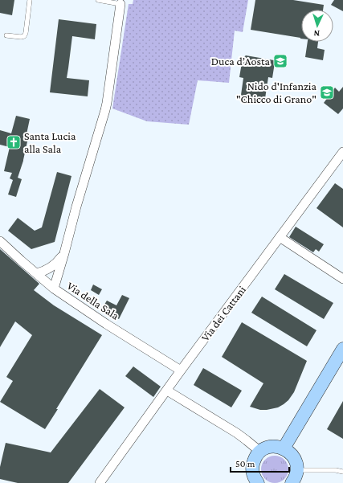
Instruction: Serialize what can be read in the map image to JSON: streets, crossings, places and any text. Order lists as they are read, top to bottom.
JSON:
{
  "streets": {
    "street": ["Via della Sala", "Via dei Cattani"]
  },
  "crossings": [
    ["Via della Sala", "Via dei Cattani"]
  ],
  "places": {
    "school or university": ["Duca d’Aosta", "Nido d'Infanzia \"Chicco di Grano\""],
    "church": ["Santa Lucia alla Sala"]
  },
  "scale_bar": "50 m",
  "north": "bottom"
}
